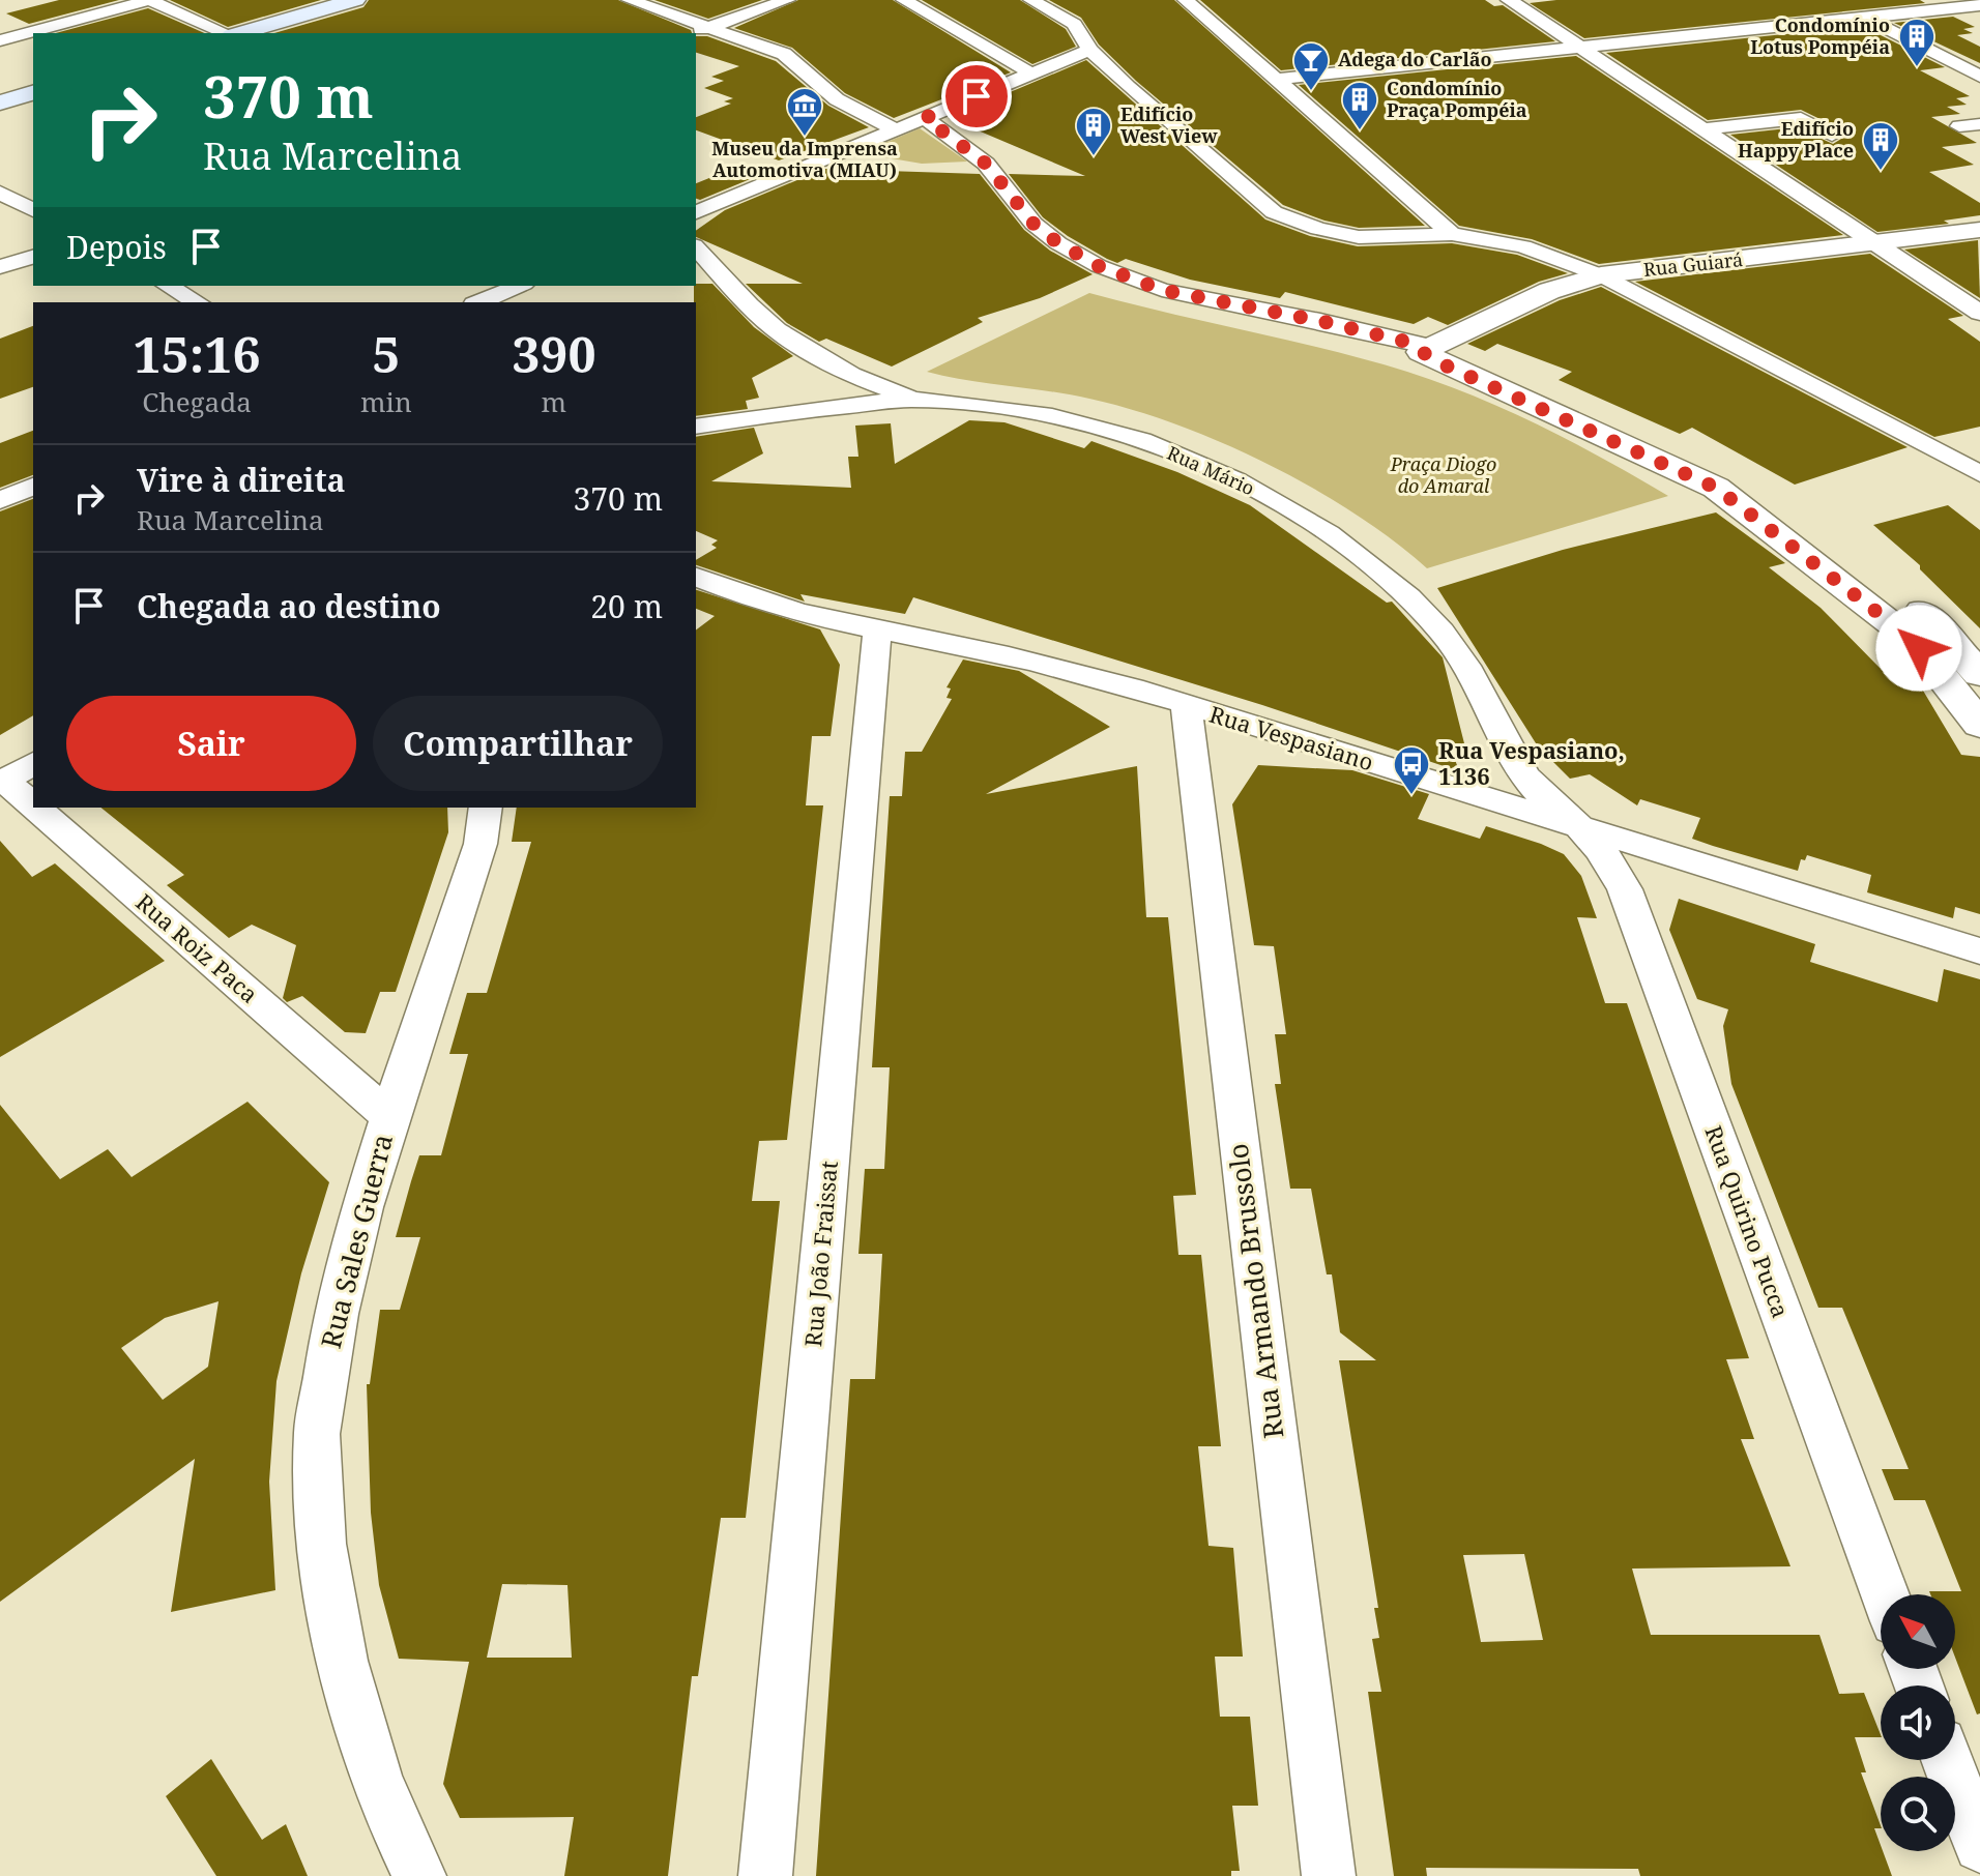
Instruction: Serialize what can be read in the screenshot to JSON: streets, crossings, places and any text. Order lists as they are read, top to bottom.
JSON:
{
  "streets": {
    "street": [
      "Rua Guiará",
      "Rua Mário",
      "Rua Vespasiano",
      "Rua Roiz Paca",
      "Rua Quirino Pucca",
      "Rua Sales Guerra",
      "Rua João Fraissat",
      "Rua Armando Brussolo"
    ]
  },
  "crossings": [
    ["Rua Mário", "Rua Vespasiano"],
    ["Rua Mário", "Rua Quirino Pucca"],
    ["Rua Vespasiano", "Rua Quirino Pucca"],
    ["Rua Vespasiano", "Rua João Fraissat"],
    ["Rua Vespasiano", "Rua Armando Brussolo"],
    ["Rua Roiz Paca", "Rua Sales Guerra"]
  ],
  "parks": ["Praça Diogo do Amaral"],
  "places": {
    "building": [
      "Condomínio Lotus Pompéia",
      "Condomínio Praça Pompéia",
      "Edifício West View",
      "Edifício Happy Place"
    ],
    "bar": ["Adega do Carlão"],
    "museum": ["Museu da Imprensa Automotiva (MIAU)"],
    "bus stop": ["Rua Vespasiano, 1136"]
  },
  "north": "top left",
  "page": {
    "turn": ["370 m", "Rua Marcelina"],
    "then": "Depois",
    "eta": [
      "15:16",
      "Chegada",
      "5",
      "min",
      "390",
      "m"
    ],
    "list": [
      {
        "name": "Vire à direita",
        "note": "Rua Marcelina",
        "value": "370 m"
      },
      {
        "name": "Chegada ao destino",
        "value": "20 m"
      }
    ],
    "buttons": ["Sair", "Compartilhar"]
  }
}
